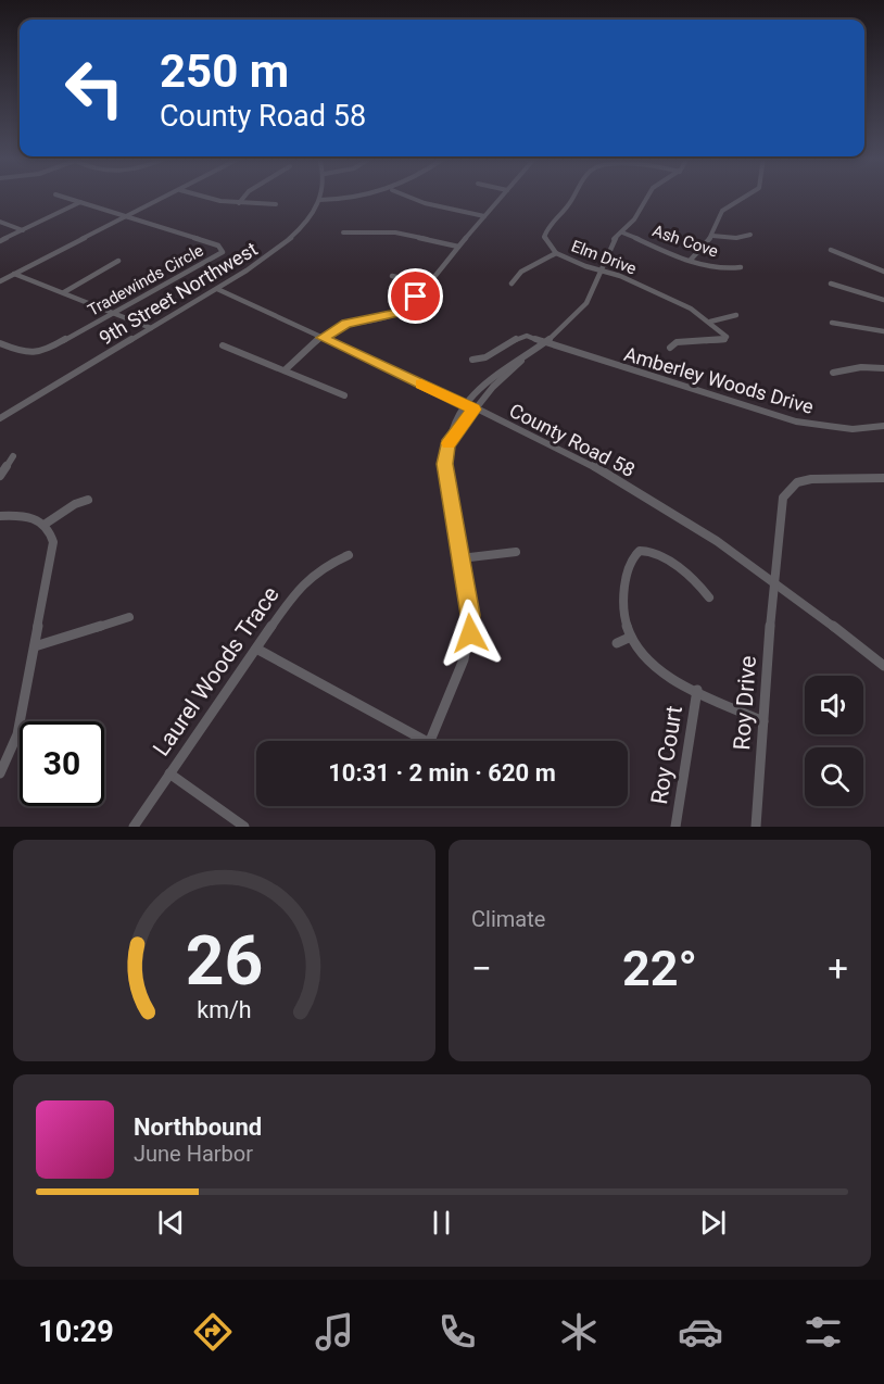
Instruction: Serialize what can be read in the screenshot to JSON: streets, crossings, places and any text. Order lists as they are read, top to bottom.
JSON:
{
  "streets": {
    "street": [
      "Ash Cove",
      "Elm Drive",
      "Tradewinds Circle",
      "9th Street Northwest",
      "Amberley Woods Drive",
      "County Road 58",
      "Laurel Woods Trace",
      "Roy Drive",
      "Roy Court"
    ]
  },
  "crossings": [
    ["9th Street Northwest", "County Road 58"],
    ["County Road 58", "Roy Drive"]
  ],
  "page": {
    "turn": ["250 m", "County Road 58"],
    "limit": "30",
    "trip": "10:31 · 2 min · 620 m",
    "tile": "Climate",
    "heat": ["−", "22°", "+"],
    "song": ["Northbound", "June Harbor"],
    "tabs": "10:29",
    "gauge": ["26", "km/h"]
  }
}
